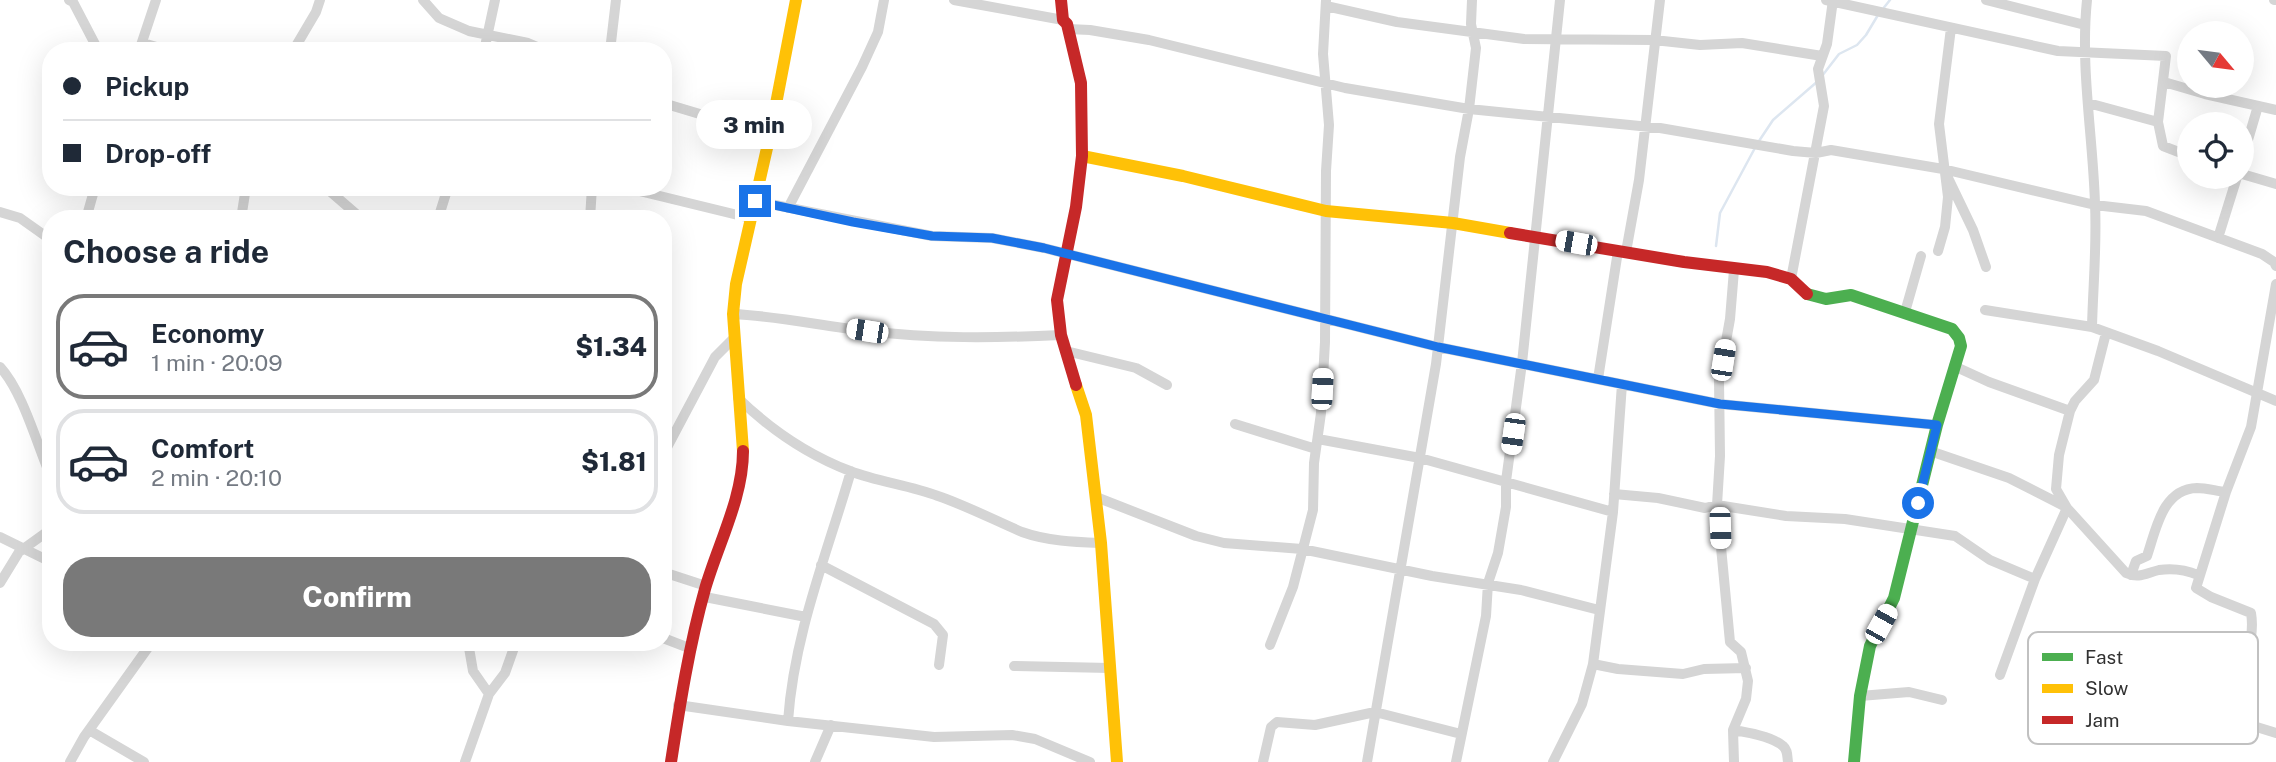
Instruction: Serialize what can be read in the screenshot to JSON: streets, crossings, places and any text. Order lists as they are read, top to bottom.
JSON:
{
  "legend": ["Fast", "Slow", "Jam"],
  "north": "bottom right",
  "page": {
    "banner": ["Pickup", "Drop-off"],
    "bubble": "3 min",
    "heading": "Choose a ride",
    "list": [
      {
        "name": "Economy",
        "note": "1 min · 20:09",
        "value": "$1.34"
      },
      {
        "name": "Comfort",
        "note": "2 min · 20:10",
        "value": "$1.81"
      }
    ],
    "buttons": "Confirm"
  }
}
